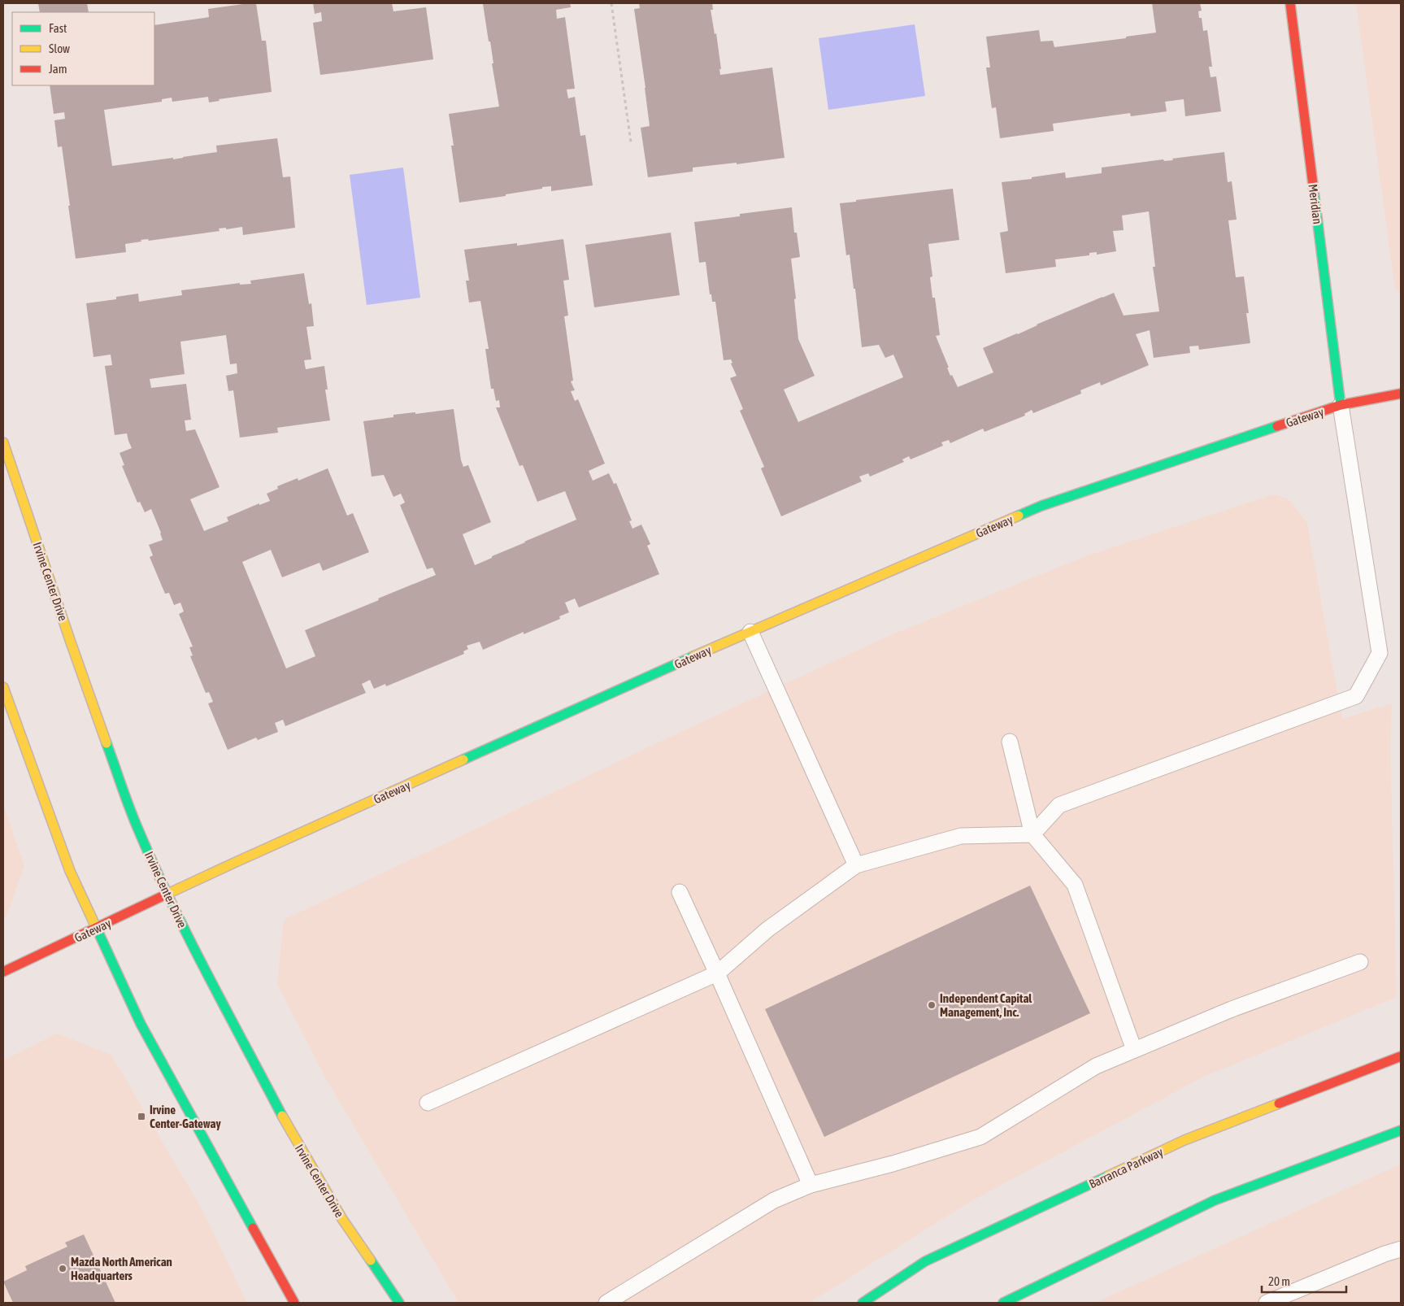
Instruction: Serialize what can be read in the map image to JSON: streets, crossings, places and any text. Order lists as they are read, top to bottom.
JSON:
{
  "streets": {
    "main road": [
      "Meridian",
      "Gateway",
      "Irvine Center Drive",
      "Barranca Parkway"
    ]
  },
  "crossings": [
    ["Meridian", "Gateway"],
    ["Gateway", "Irvine Center Drive"]
  ],
  "places": {
    "other": ["Independent Capital Management, Inc.", "Mazda North American Headquarters"],
    "transit": ["Irvine Center-Gateway"]
  },
  "legend": ["Fast", "Slow", "Jam"],
  "scale_bar": "20 m"
}
